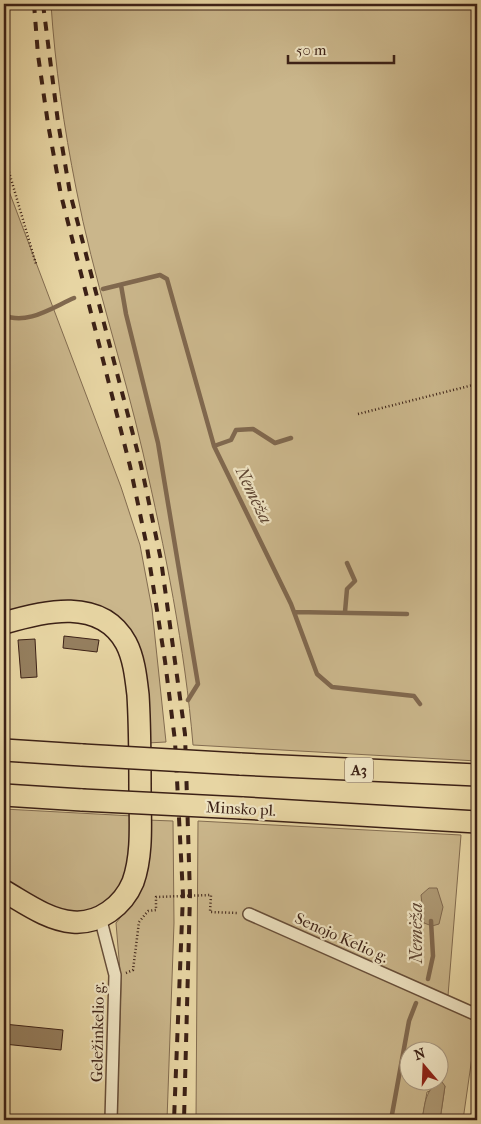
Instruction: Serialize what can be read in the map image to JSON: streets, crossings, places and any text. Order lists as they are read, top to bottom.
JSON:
{
  "streets": {
    "highway": ["A3", "Minsko pl."],
    "street": ["Senojo Kelio g.", "Geležinkelio g."]
  },
  "water": ["Nemėža"],
  "scale_bar": "50 m",
  "north": "top"
}
